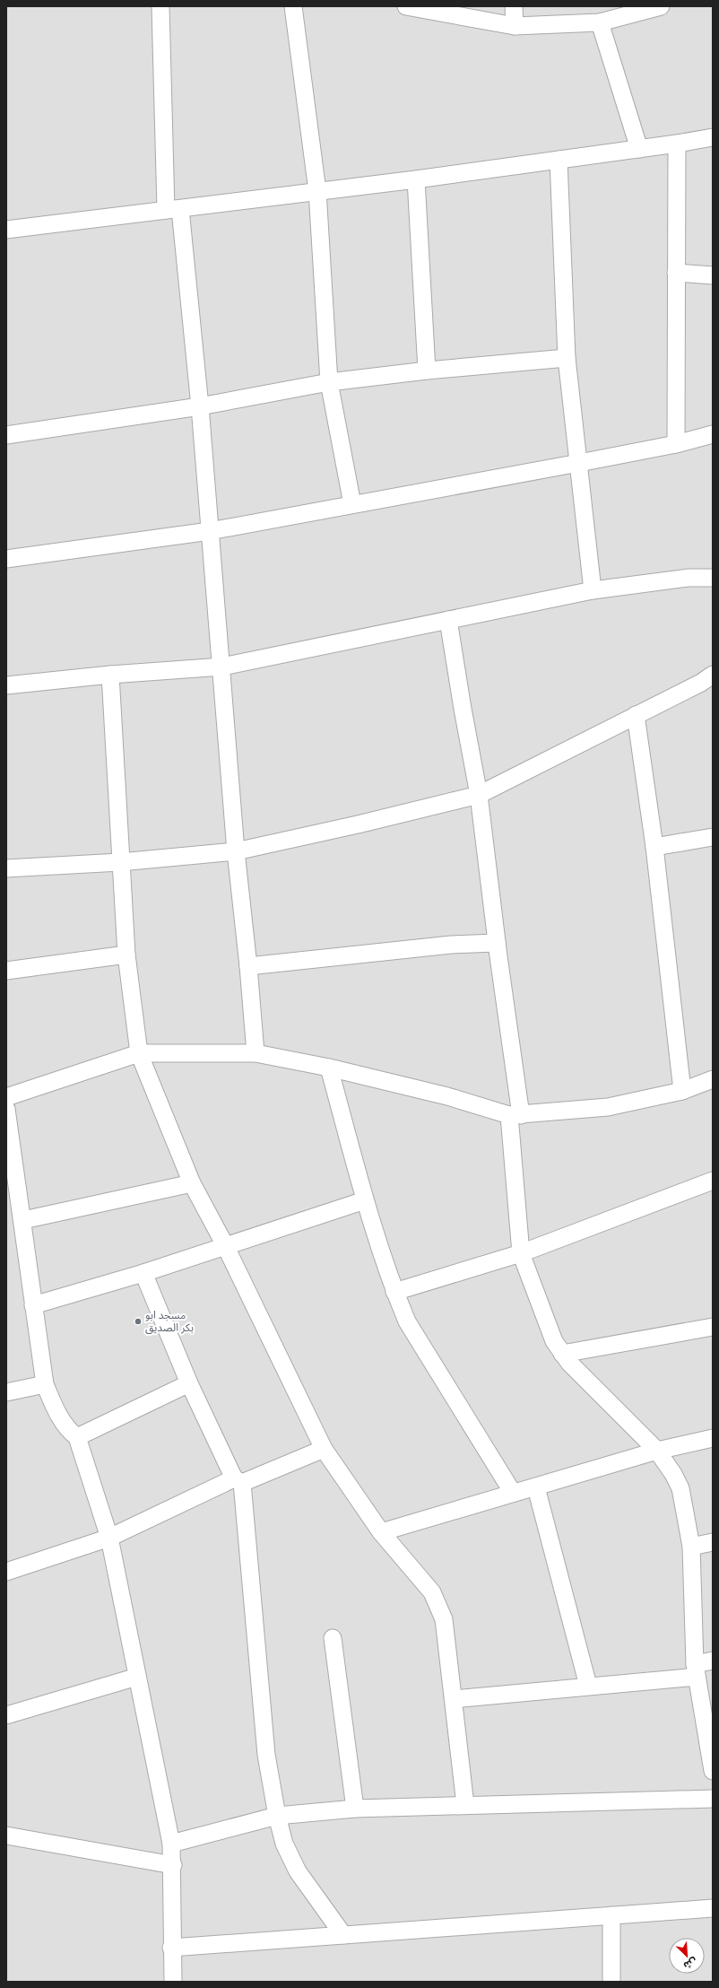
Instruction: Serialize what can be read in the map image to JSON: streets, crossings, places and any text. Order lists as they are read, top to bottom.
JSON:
{
  "places": ["مسجد ابو بكر الصديق"],
  "north": "bottom right"
}
